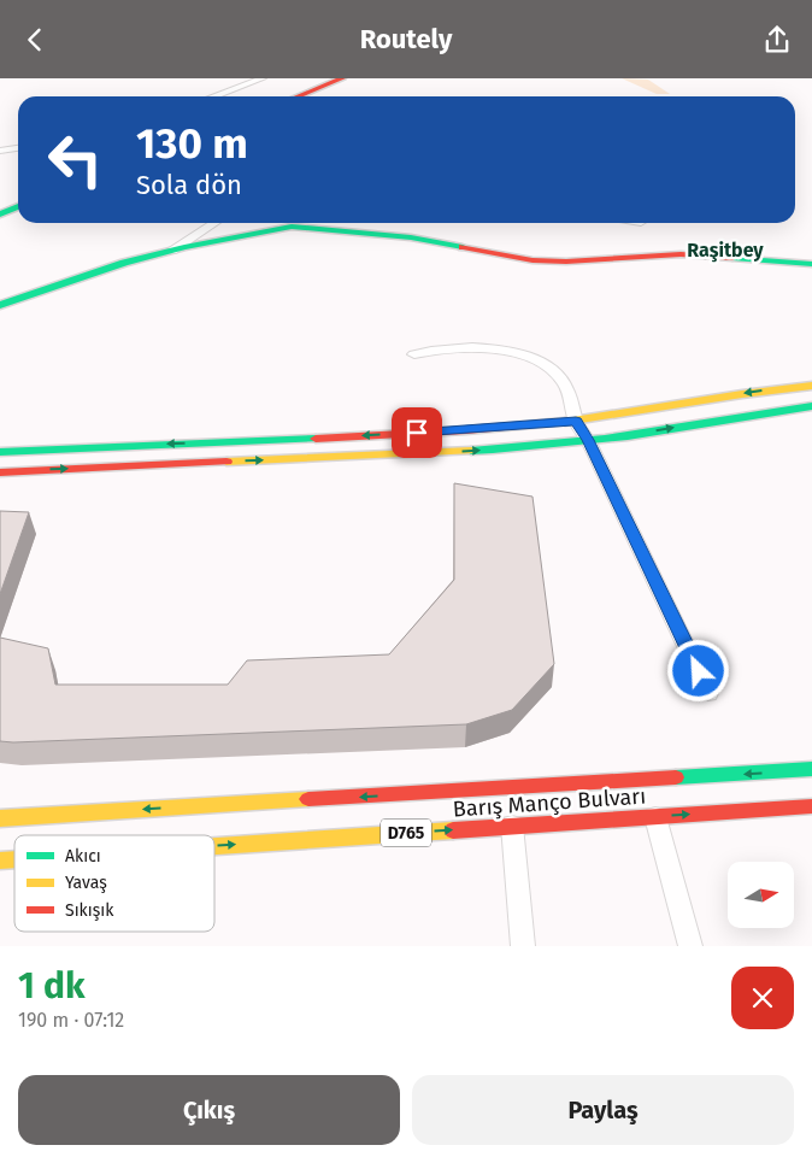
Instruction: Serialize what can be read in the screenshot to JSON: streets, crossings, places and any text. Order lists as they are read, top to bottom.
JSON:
{
  "streets": {
    "main road": ["Barış Manço Bulvarı", "D765"]
  },
  "districts": ["Raşitbey"],
  "legend": ["Akıcı", "Yavaş", "Sıkışık"],
  "north": "right",
  "page": {
    "header": "Routely",
    "turn": ["130 m", "Sola dön"],
    "heading": ["1 dk", "190 m · 07:12"],
    "buttons": ["Çıkış", "Paylaş"]
  }
}
